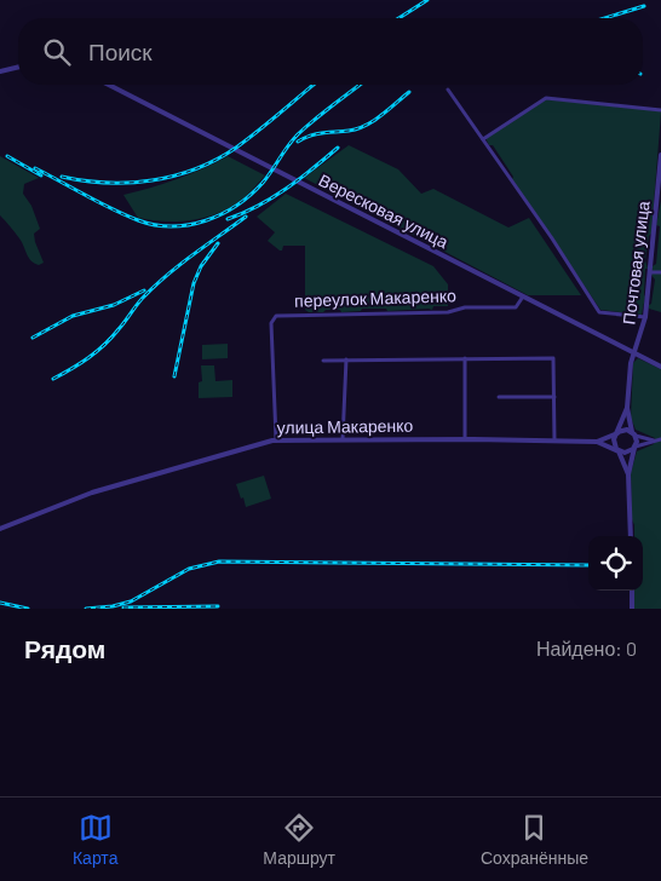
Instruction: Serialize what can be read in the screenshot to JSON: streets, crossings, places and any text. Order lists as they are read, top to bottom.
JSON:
{
  "streets": {
    "street": [
      "Вересковая улица",
      "Почтовая улица",
      "переулок Макаренко",
      "улица Макаренко"
    ]
  },
  "crossings": [
    ["Вересковая улица", "Почтовая улица"],
    ["Вересковая улица", "переулок Макаренко"],
    ["Почтовая улица", "улица Макаренко"],
    ["переулок Макаренко", "улица Макаренко"]
  ],
  "page": {
    "search": "Поиск",
    "heading": ["Рядом", "Найдено: 0"],
    "nav": ["Карта", "Маршрут", "Сохранённые"]
  }
}
